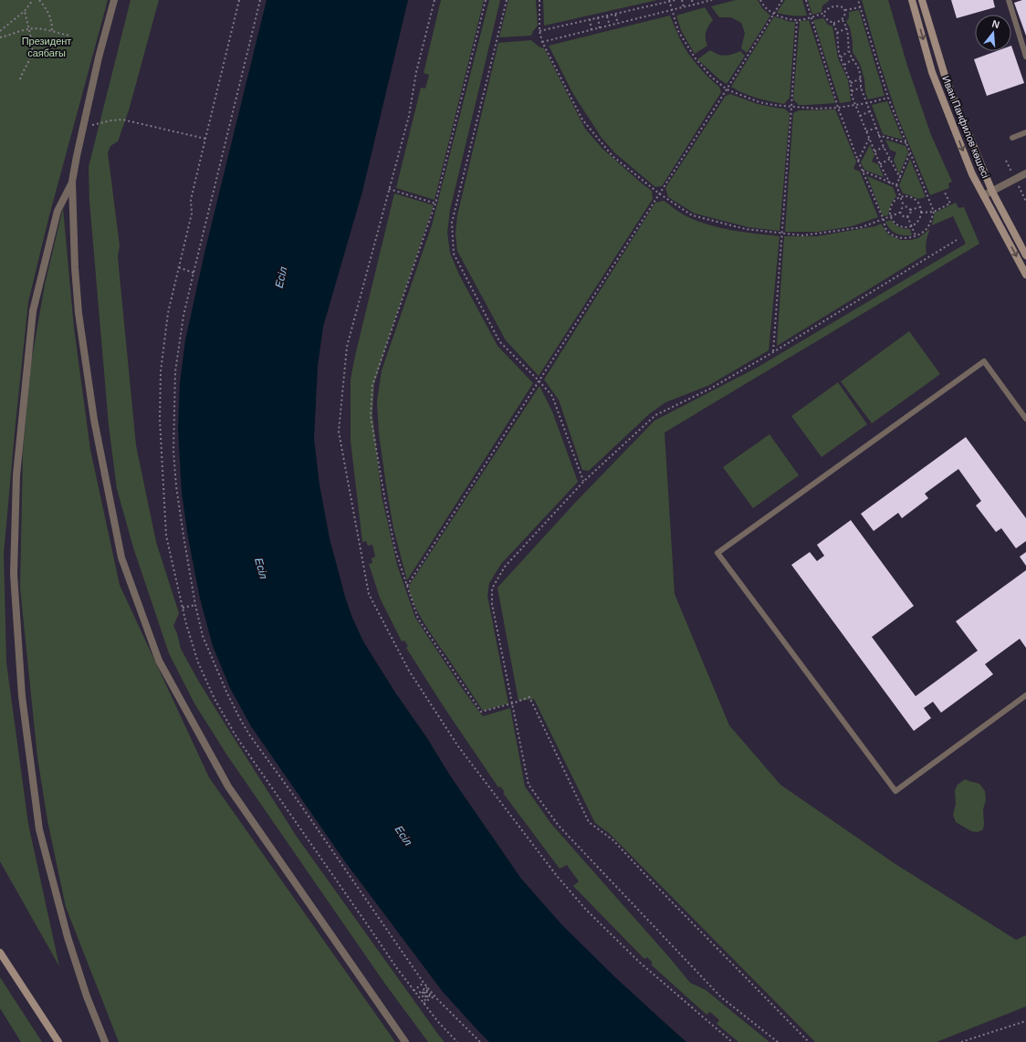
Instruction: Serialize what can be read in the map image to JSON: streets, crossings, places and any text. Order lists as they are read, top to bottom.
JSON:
{
  "streets": {
    "street": ["Иван Панфилов көшесі"]
  },
  "water": ["Есіл"],
  "parks": ["Президент саябағы"],
  "north": "top"
}
